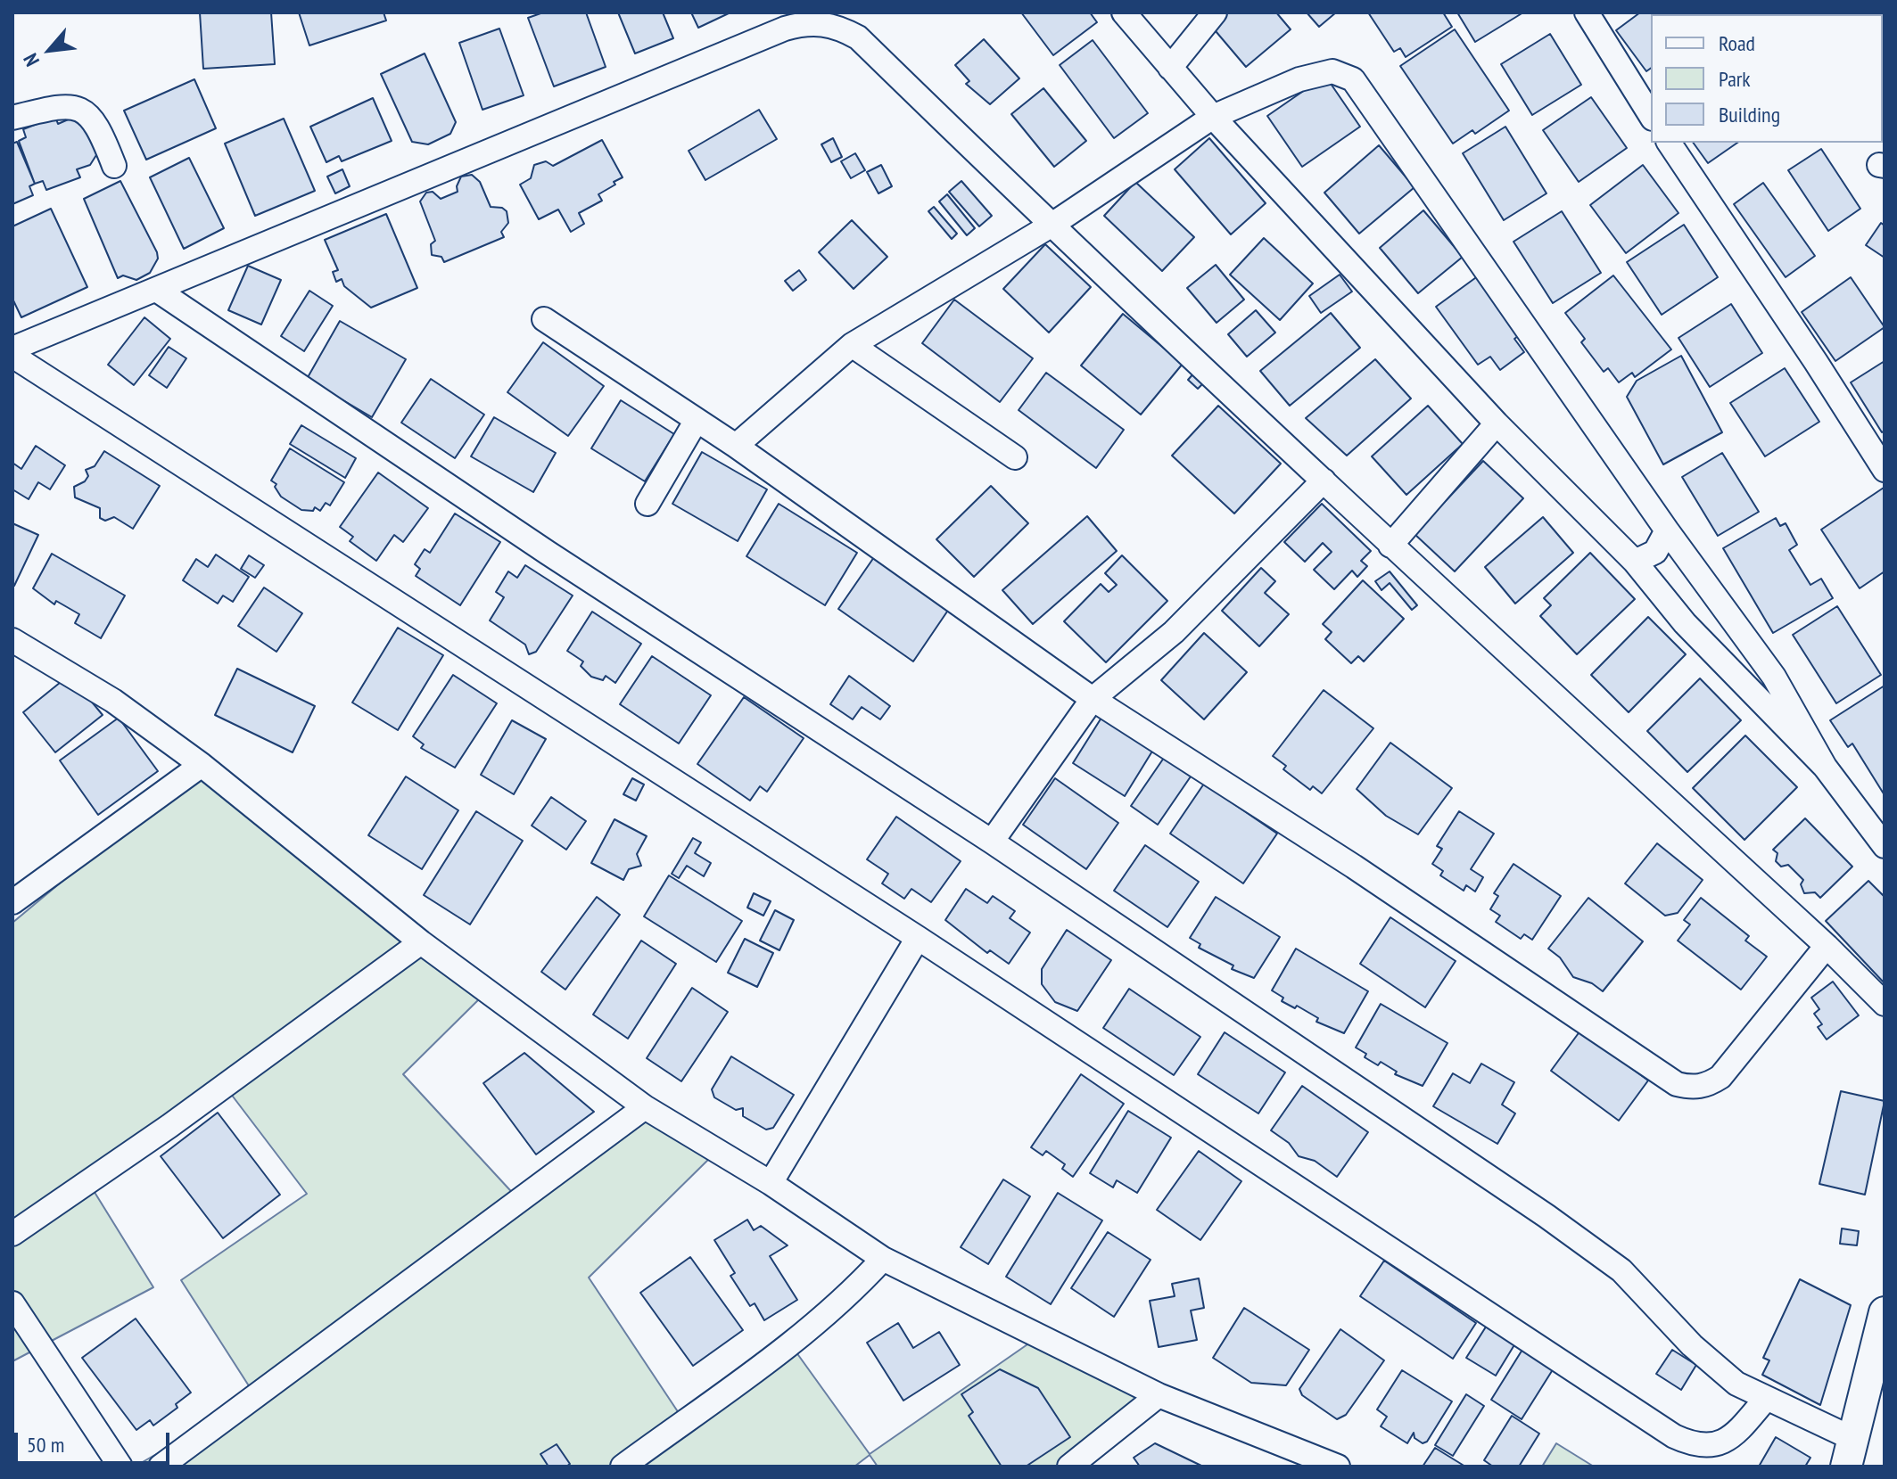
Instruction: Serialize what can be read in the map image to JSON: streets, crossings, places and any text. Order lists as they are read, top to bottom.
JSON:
{
  "legend": ["Road", "Park", "Building"],
  "scale_bar": "50 m",
  "north": "bottom left"
}
